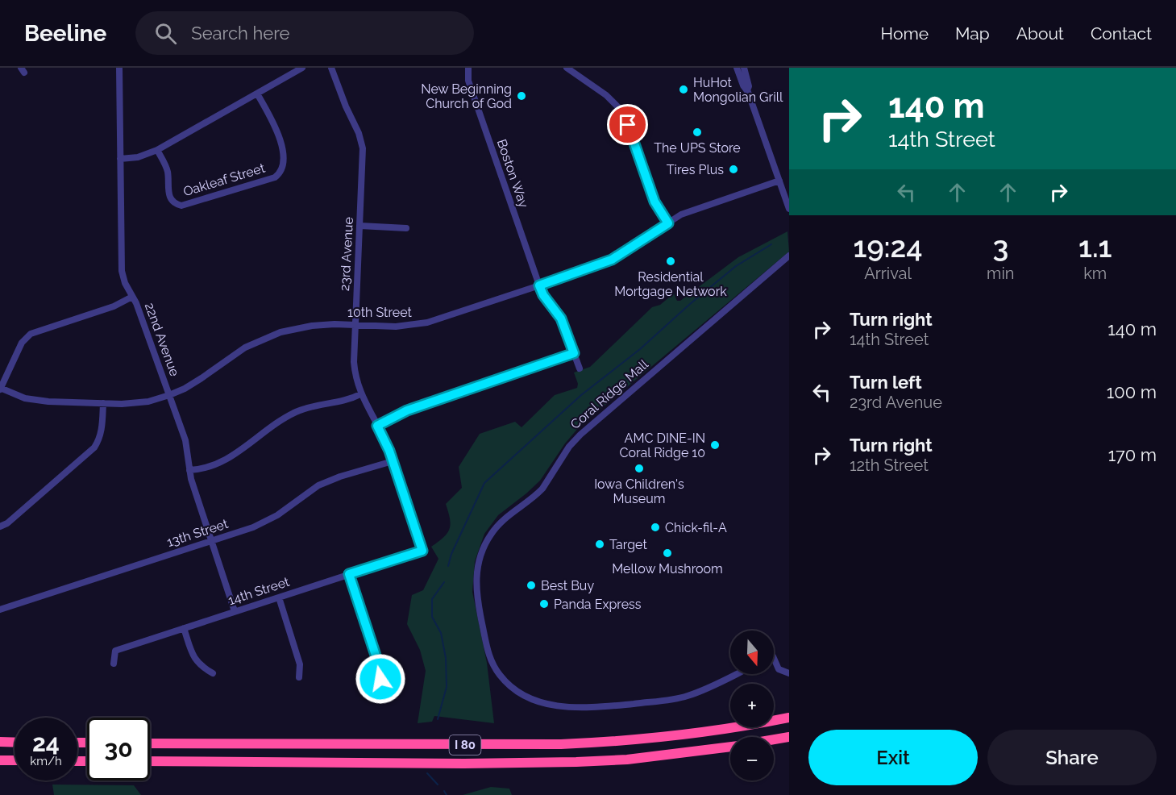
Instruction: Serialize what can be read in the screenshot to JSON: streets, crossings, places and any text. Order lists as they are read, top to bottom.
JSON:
{
  "streets": {
    "highway": ["I 80"],
    "street": [
      "Boston Way",
      "Oakleaf Street",
      "23rd Avenue",
      "10th Street",
      "22nd Avenue",
      "Coral Ridge Mall",
      "13th Street",
      "14th Street"
    ]
  },
  "crossings": [
    ["Boston Way", "10th Street"],
    ["23rd Avenue", "10th Street"],
    ["23rd Avenue", "13th Street"],
    ["23rd Avenue", "14th Street"],
    ["10th Street", "22nd Avenue"],
    ["22nd Avenue", "13th Street"],
    ["22nd Avenue", "14th Street"]
  ],
  "places": [
    "HuHot Mongolian Grill",
    "New Beginning Church of God",
    "The UPS Store",
    "Tires Plus",
    "Residential Mortgage Network",
    "AMC DINE-IN Coral Ridge 10",
    "Iowa Children's Museum",
    "Chick-fil-A",
    "Target",
    "Mellow Mushroom",
    "Best Buy",
    "Panda Express"
  ],
  "north": "bottom",
  "page": {
    "header": "Beeline",
    "search": "Search here",
    "nav": [
      "Home",
      "Map",
      "About",
      "Contact"
    ],
    "turn": ["140 m", "14th Street"],
    "eta": [
      "19:24",
      "Arrival",
      "3",
      "min",
      "1.1",
      "km"
    ],
    "list": [
      {
        "name": "Turn right",
        "note": "14th Street",
        "value": "140 m"
      },
      {
        "name": "Turn left",
        "note": "23rd Avenue",
        "value": "100 m"
      },
      {
        "name": "Turn right",
        "note": "12th Street",
        "value": "170 m"
      }
    ],
    "map_buttons": ["+", "−"],
    "speed": "24 km/h",
    "limit": "30",
    "buttons": ["Exit", "Share"]
  }
}
